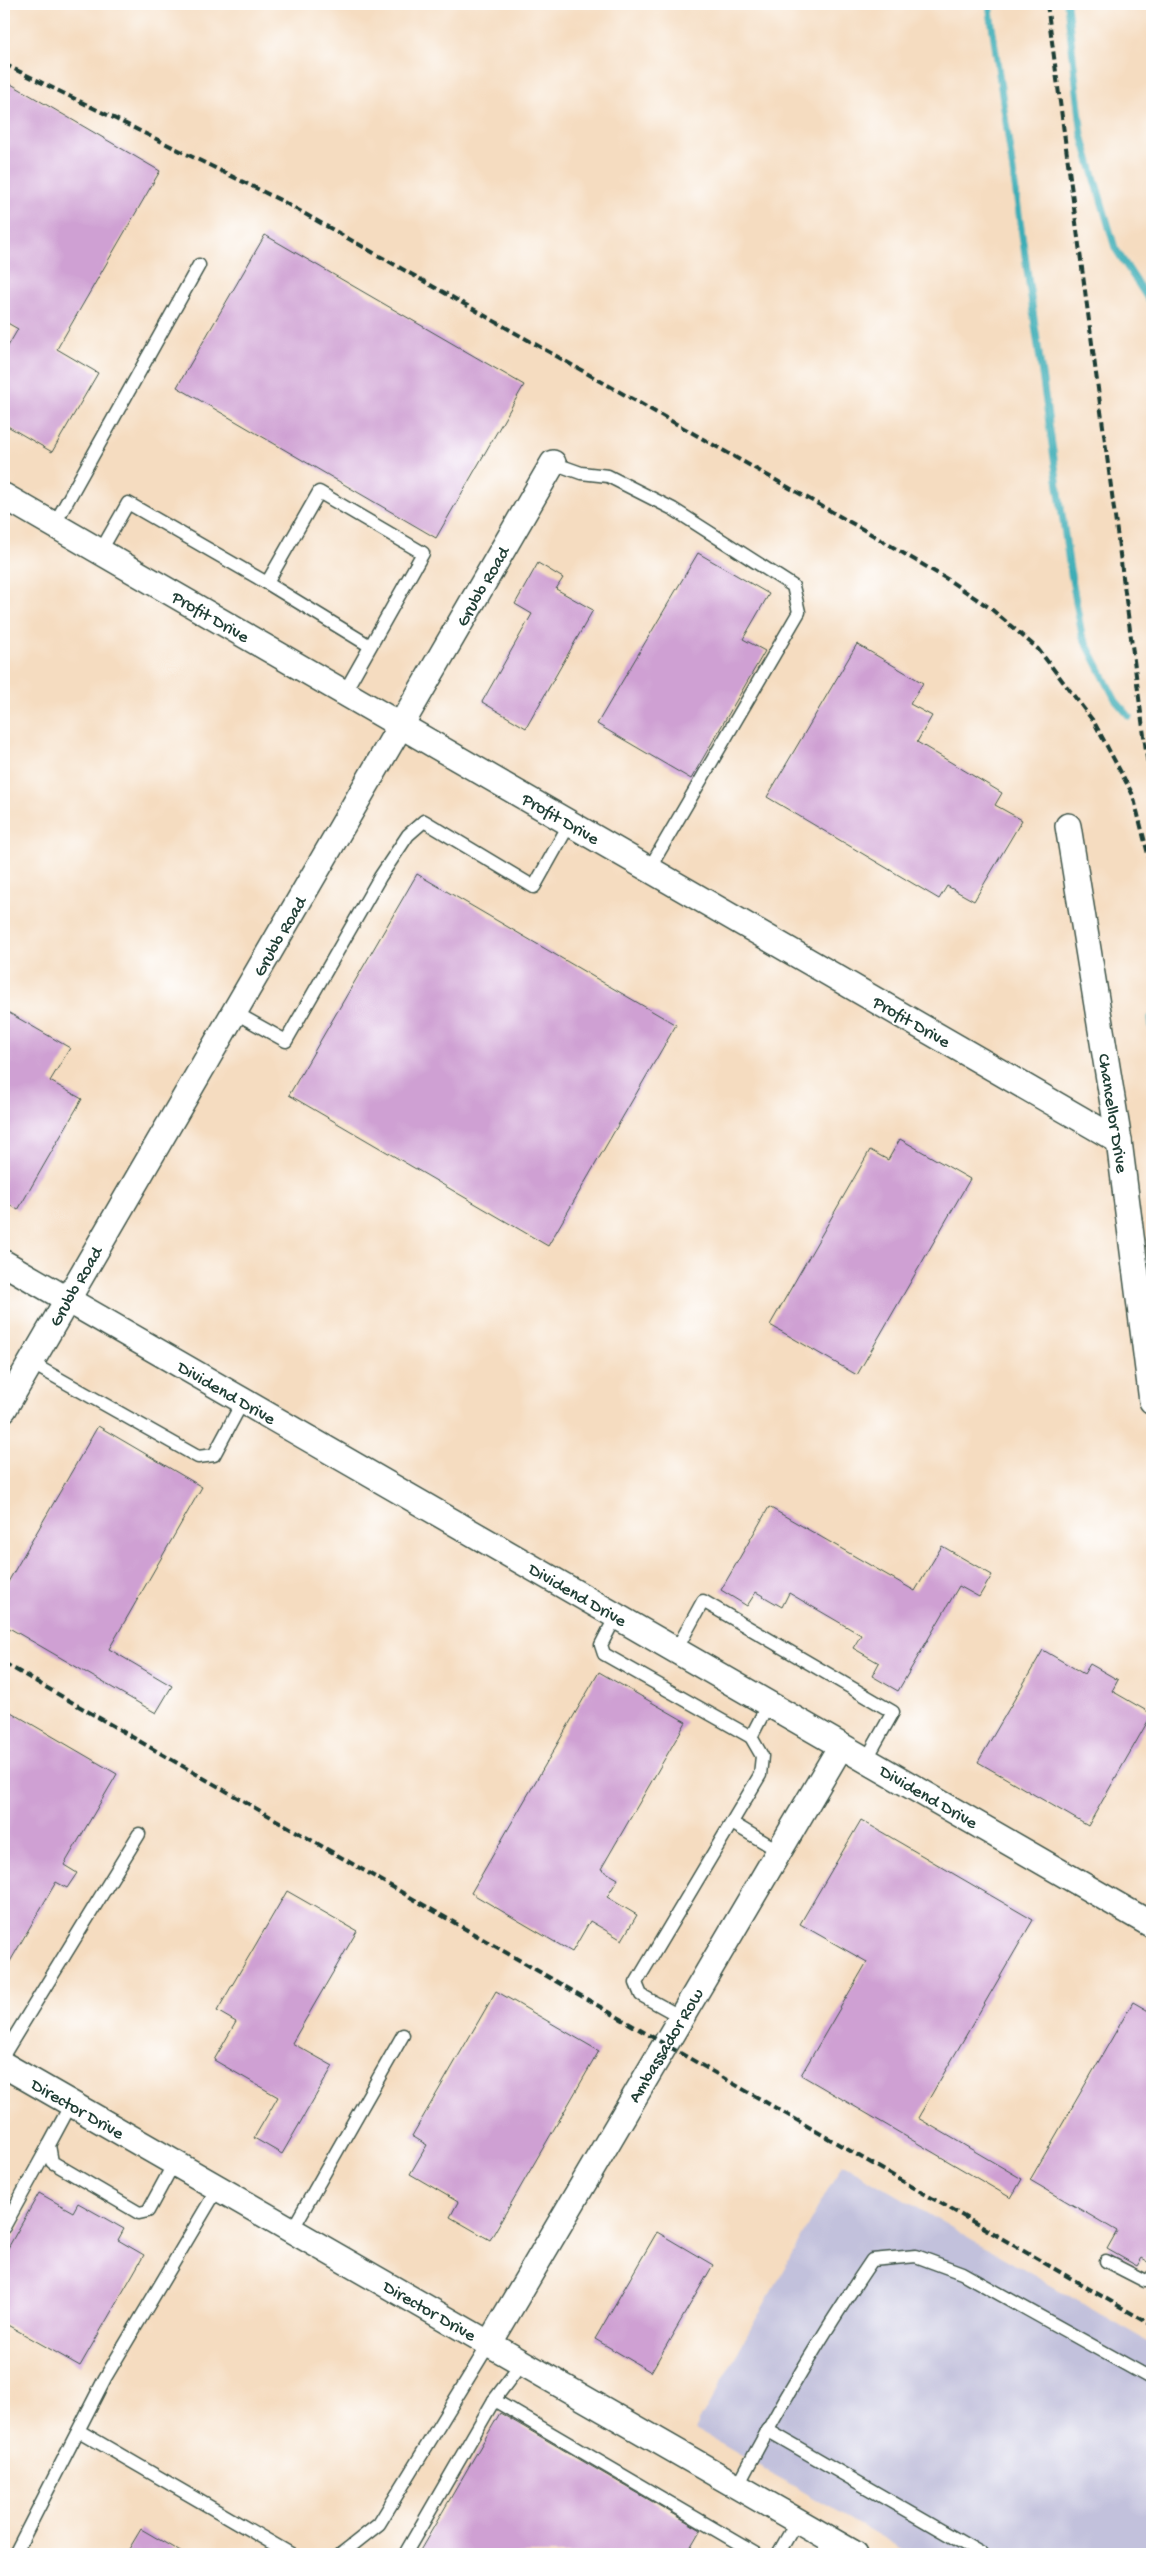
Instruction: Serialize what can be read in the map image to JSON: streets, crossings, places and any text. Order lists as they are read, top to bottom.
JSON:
{
  "streets": {
    "street": [
      "Grubb Road",
      "Profit Drive",
      "Chancellor Drive",
      "Dividend Drive",
      "Ambassador Row",
      "Director Drive"
    ]
  },
  "crossings": [
    ["Grubb Road", "Profit Drive"],
    ["Grubb Road", "Dividend Drive"],
    ["Profit Drive", "Chancellor Drive"],
    ["Dividend Drive", "Ambassador Row"],
    ["Ambassador Row", "Director Drive"]
  ]
}
